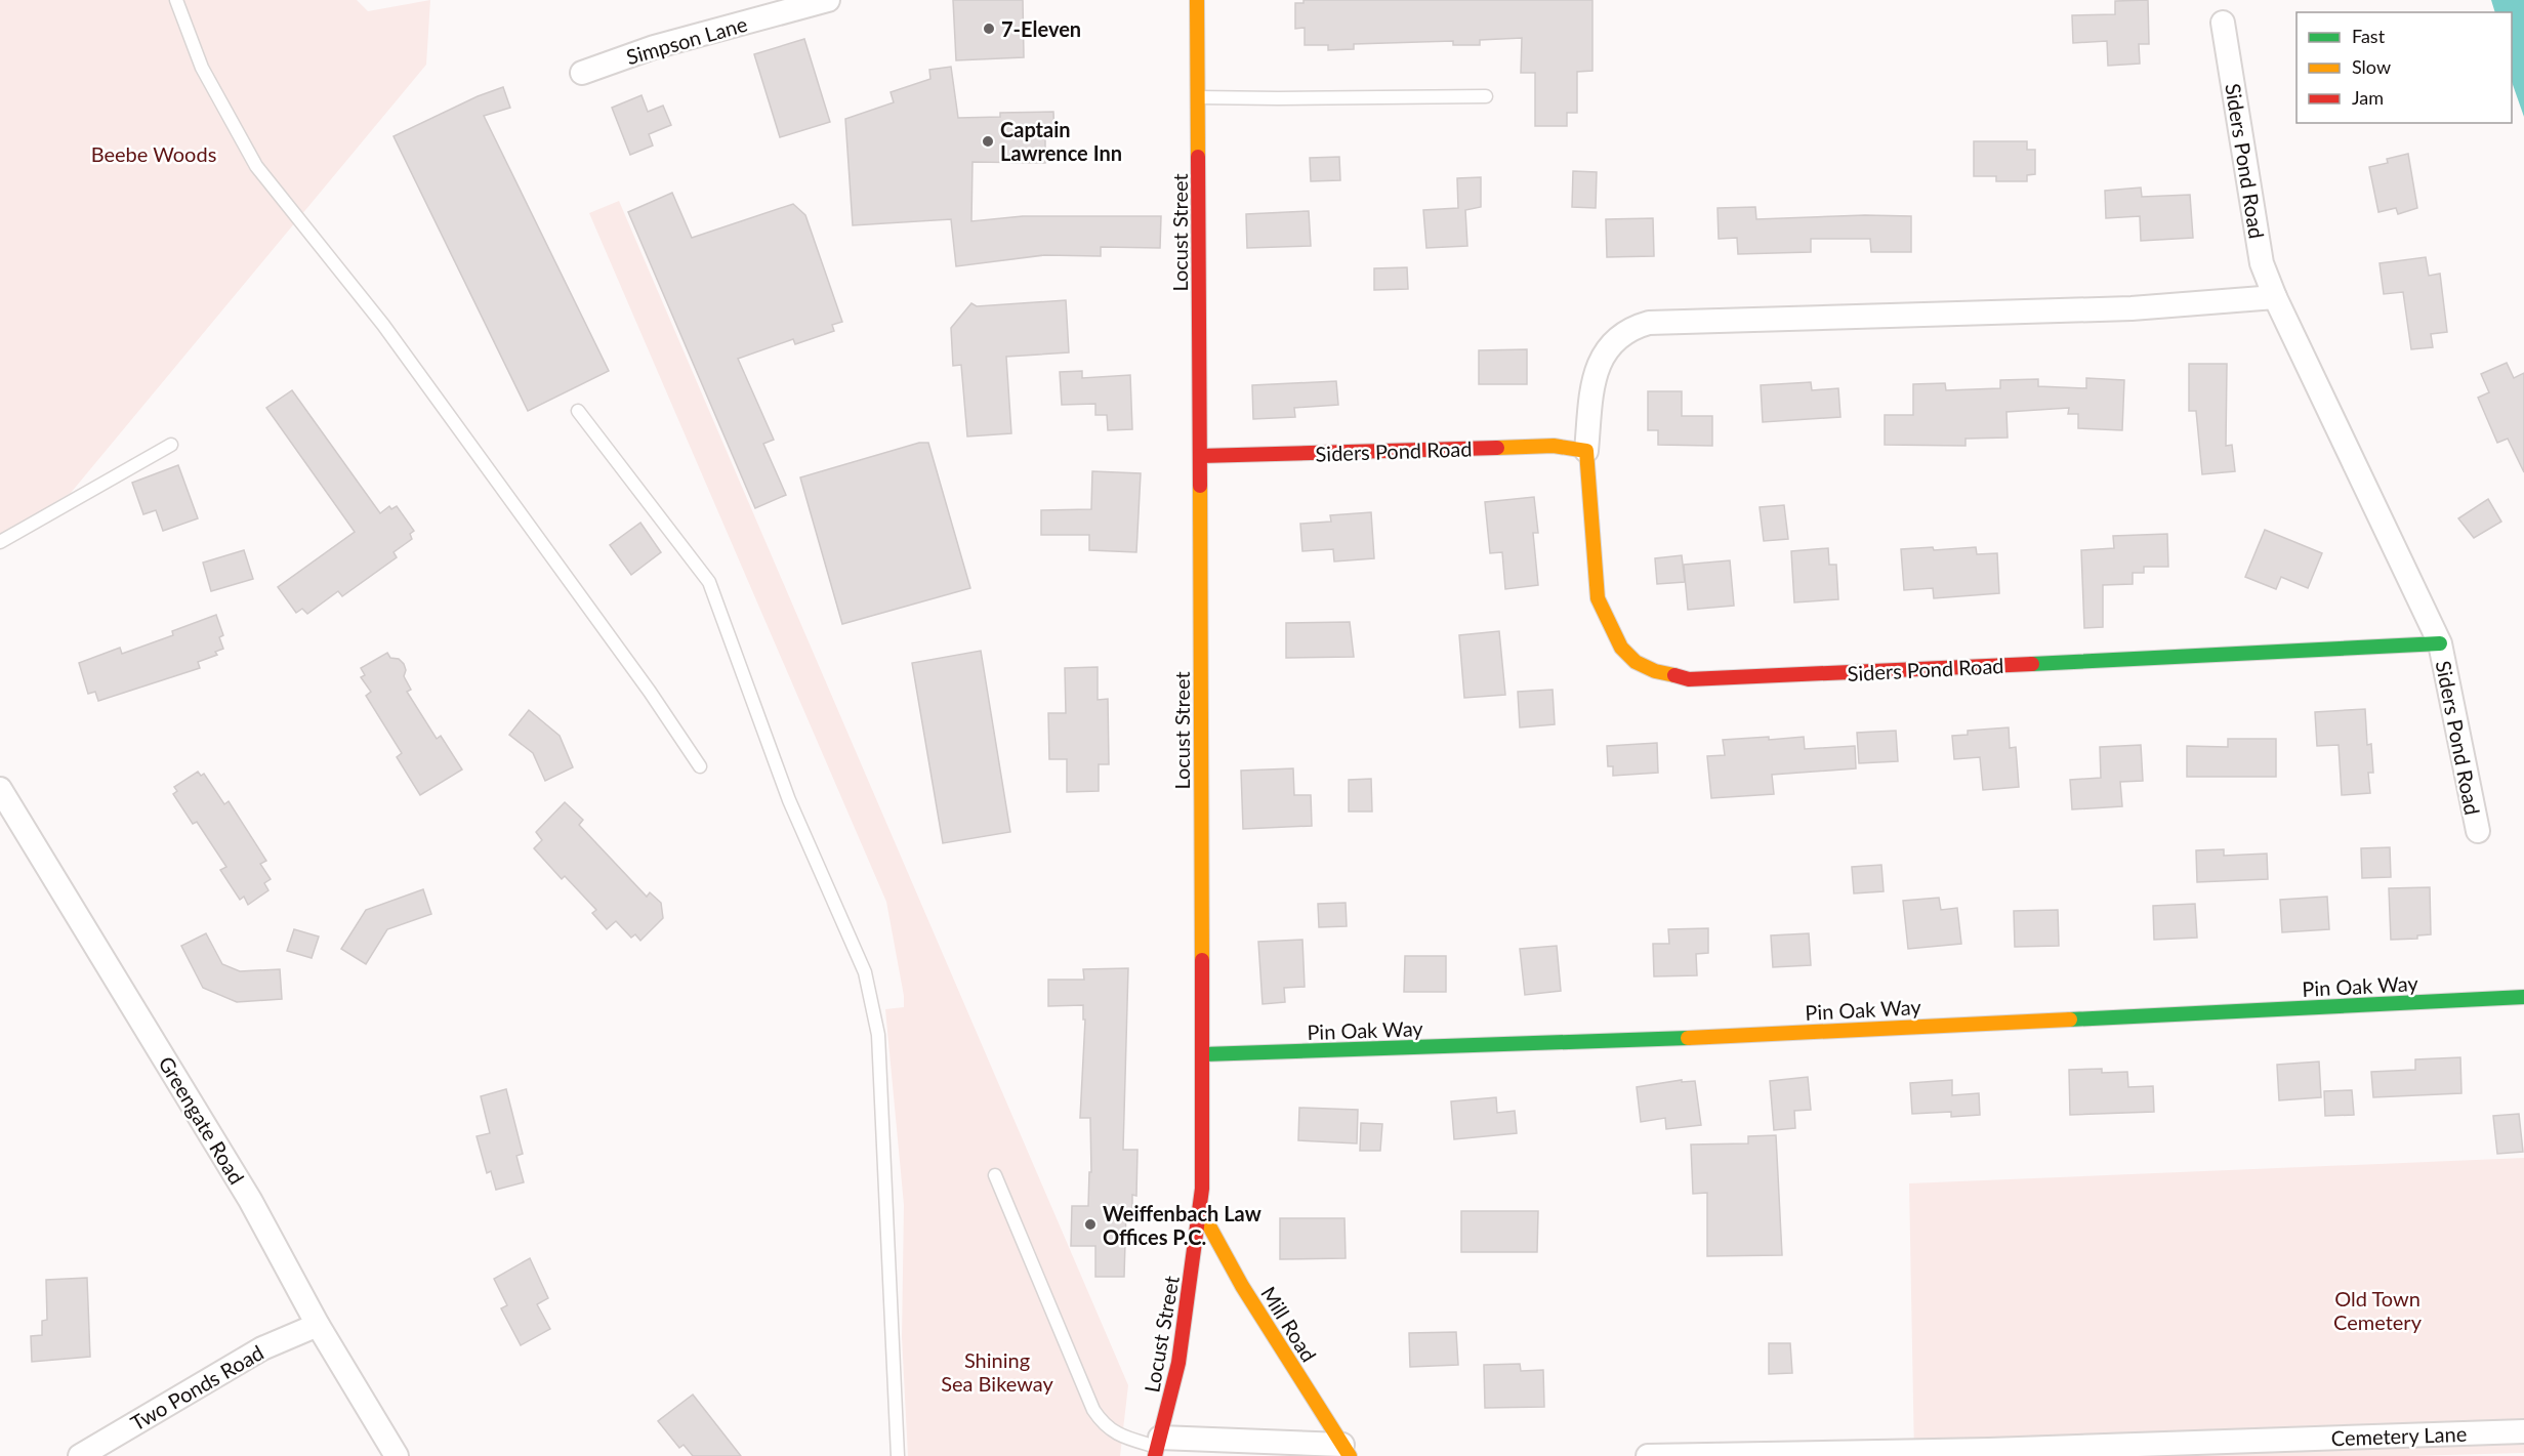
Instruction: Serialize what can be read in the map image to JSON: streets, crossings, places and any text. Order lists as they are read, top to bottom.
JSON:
{
  "streets": {
    "main road": [
      "Siders Pond Road",
      "Locust Street",
      "Pin Oak Way",
      "Mill Road"
    ],
    "street": [
      "Simpson Lane",
      "Greengate Road",
      "Two Ponds Road",
      "Cemetery Lane"
    ]
  },
  "crossings": [
    ["Siders Pond Road", "Locust Street"],
    ["Locust Street", "Pin Oak Way"],
    ["Locust Street", "Mill Road"],
    ["Greengate Road", "Two Ponds Road"]
  ],
  "parks": ["Beebe Woods", "Old Town Cemetery", "Shining Sea Bikeway"],
  "places": ["7-Eleven", "Captain Lawrence Inn", "Weiffenbach Law Offices P.C."],
  "legend": ["Fast", "Slow", "Jam"]
}
